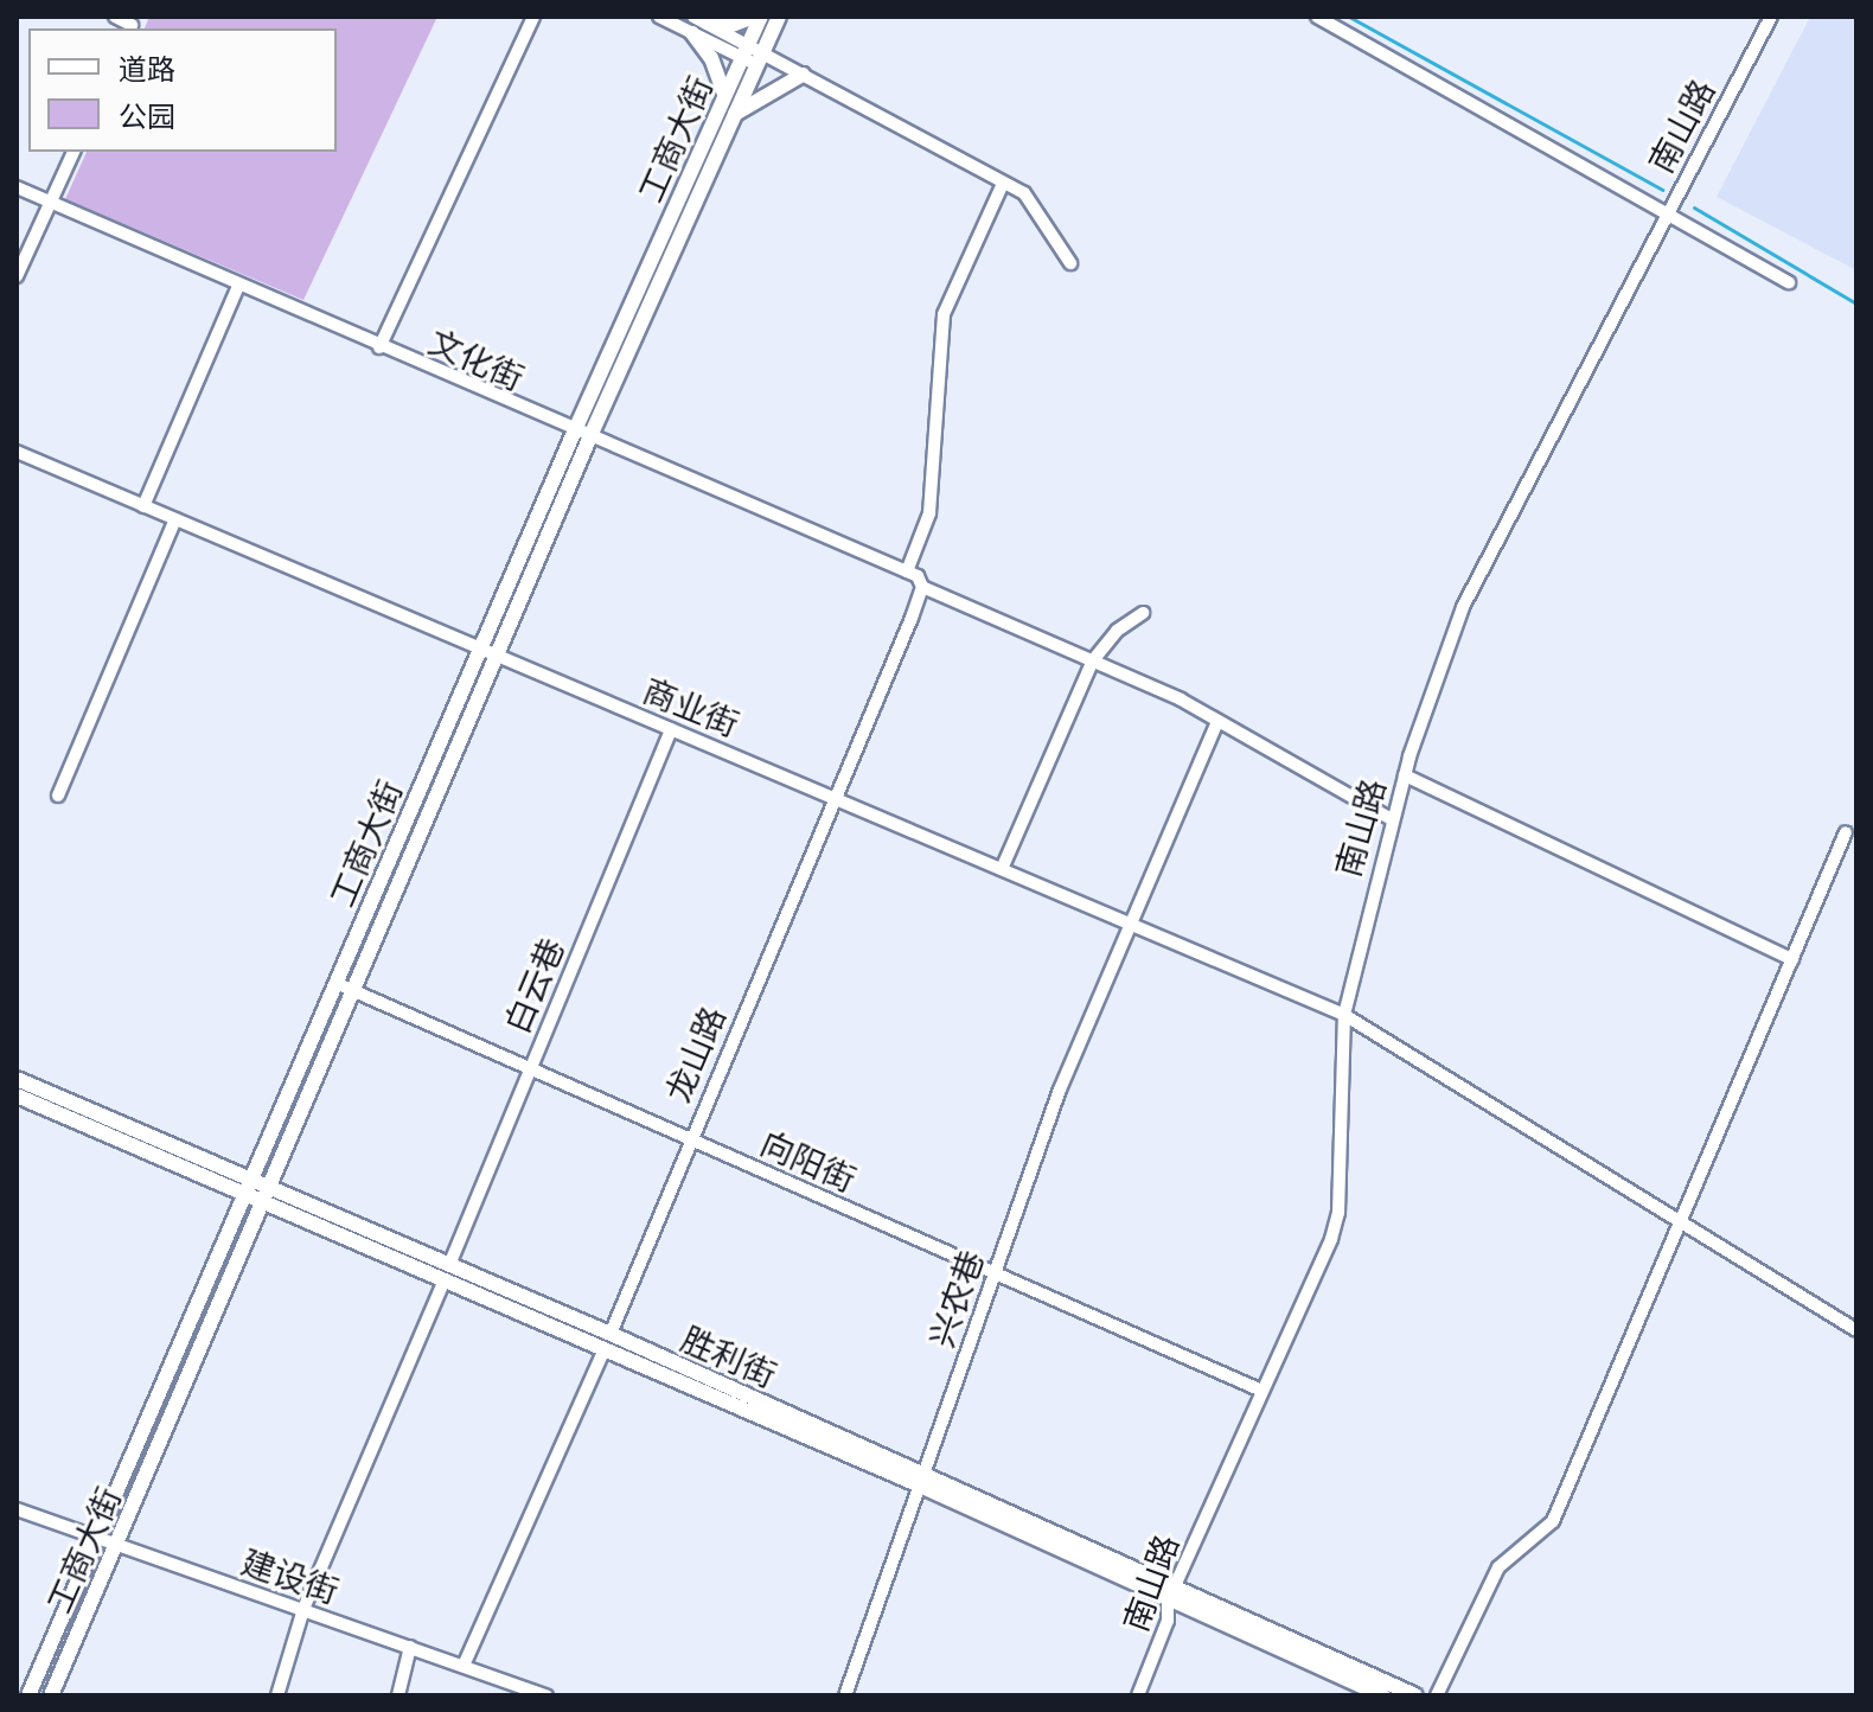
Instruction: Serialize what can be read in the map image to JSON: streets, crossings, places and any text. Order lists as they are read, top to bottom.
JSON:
{
  "streets": {
    "main road": ["工商大街", "胜利街"],
    "street": [
      "南山路",
      "文化街",
      "商业街",
      "白云巷",
      "龙山路",
      "向阳街",
      "兴农巷",
      "建设街"
    ]
  },
  "crossings": [
    ["南山路", "文化街"],
    ["南山路", "商业街"],
    ["南山路", "向阳街"],
    ["南山路", "胜利街"],
    ["工商大街", "文化街"],
    ["工商大街", "商业街"],
    ["工商大街", "向阳街"],
    ["工商大街", "胜利街"],
    ["工商大街", "建设街"],
    ["文化街", "龙山路"],
    ["文化街", "兴农巷"],
    ["商业街", "白云巷"],
    ["商业街", "龙山路"],
    ["商业街", "兴农巷"],
    ["白云巷", "向阳街"],
    ["白云巷", "胜利街"],
    ["白云巷", "建设街"],
    ["龙山路", "向阳街"],
    ["龙山路", "胜利街"],
    ["向阳街", "兴农巷"],
    ["兴农巷", "胜利街"]
  ],
  "legend": ["道路", "公园"]
}
